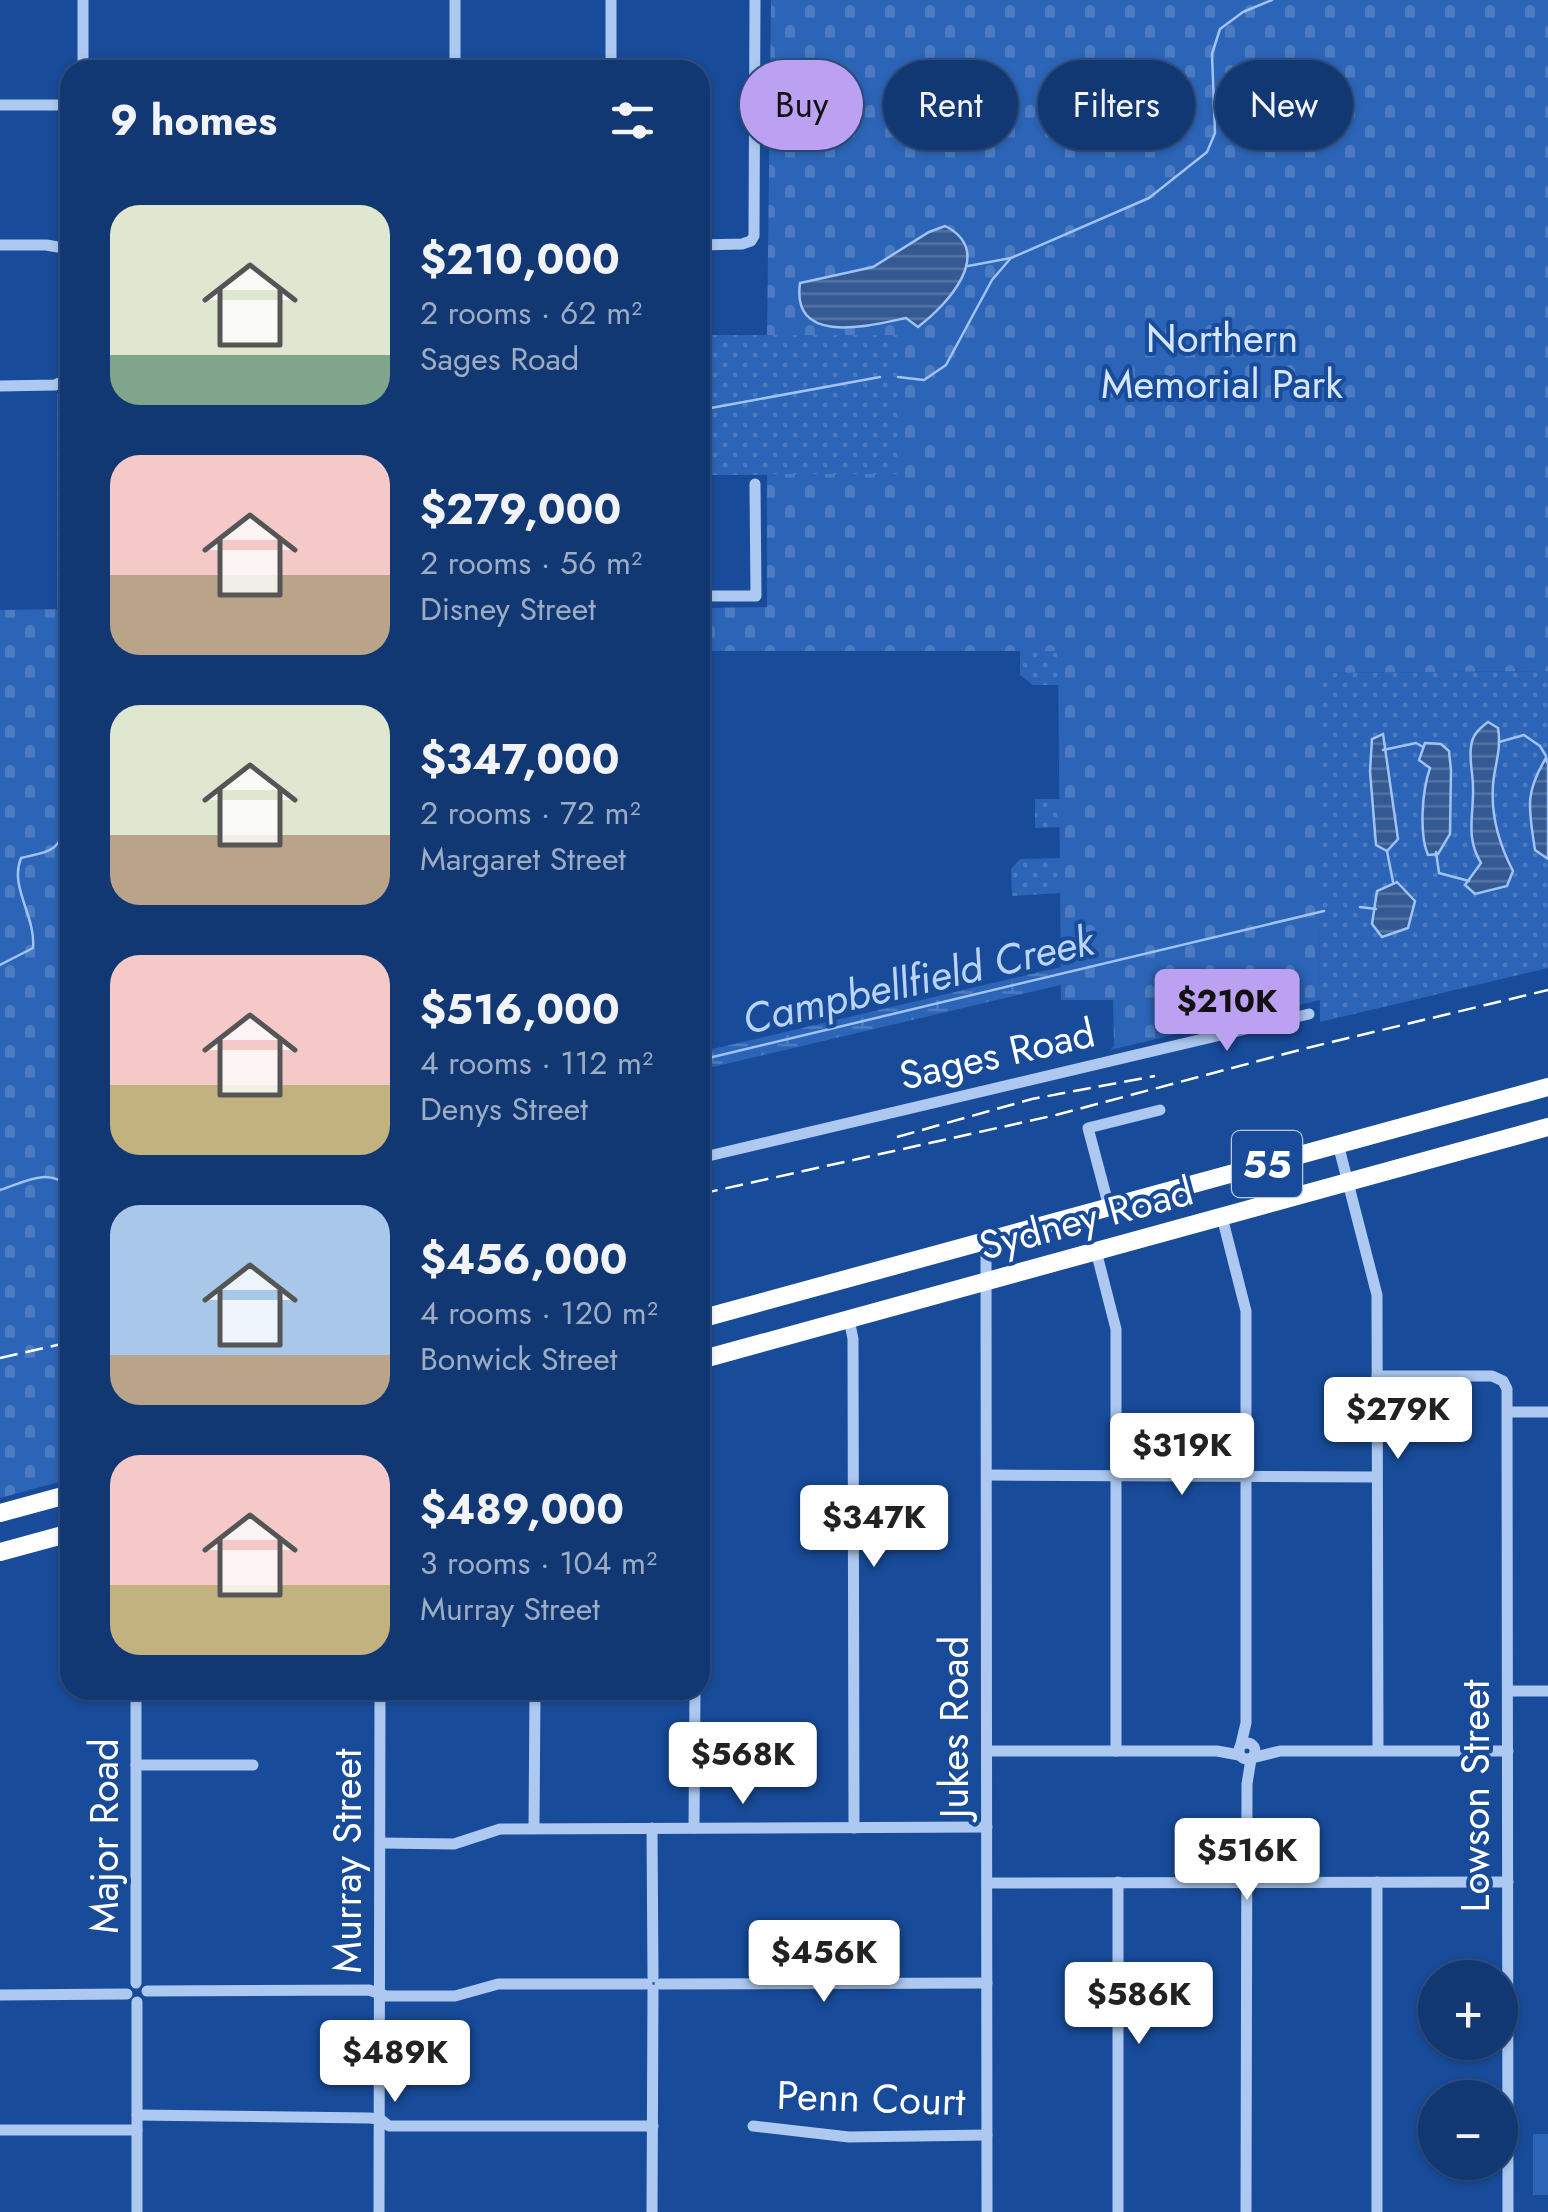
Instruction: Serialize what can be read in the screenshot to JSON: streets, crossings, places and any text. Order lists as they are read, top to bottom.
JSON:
{
  "streets": {
    "highway": ["55", "Sydney Road"],
    "street": [
      "Sages Road",
      "Jukes Road",
      "Lowson Street",
      "Major Road",
      "Murray Street",
      "Penn Court"
    ]
  },
  "crossings": [
    ["Sydney Road", "Jukes Road"],
    ["Jukes Road", "Penn Court"]
  ],
  "water": ["Campbellfield Creek"],
  "parks": ["Northern Memorial Park"],
  "page": {
    "chip": [
      "Buy",
      "Rent",
      "Filters",
      "New"
    ],
    "heading": "9 homes",
    "list": [
      {
        "name": "$210,000",
        "note": "2 rooms · 62 m² · Sages Road"
      },
      {
        "name": "$279,000",
        "note": "2 rooms · 56 m² · Disney Street"
      },
      {
        "name": "$347,000",
        "note": "2 rooms · 72 m² · Margaret Street"
      },
      {
        "name": "$516,000",
        "note": "4 rooms · 112 m² · Denys Street"
      },
      {
        "name": "$456,000",
        "note": "4 rooms · 120 m² · Bonwick Street"
      },
      {
        "name": "$489,000",
        "note": "3 rooms · 104 m² · Murray Street"
      }
    ],
    "price": [
      "$210K",
      "$279K",
      "$319K",
      "$347K",
      "$568K",
      "$516K",
      "$456K",
      "$586K",
      "$489K"
    ],
    "map_buttons": ["+", "−"]
  }
}
